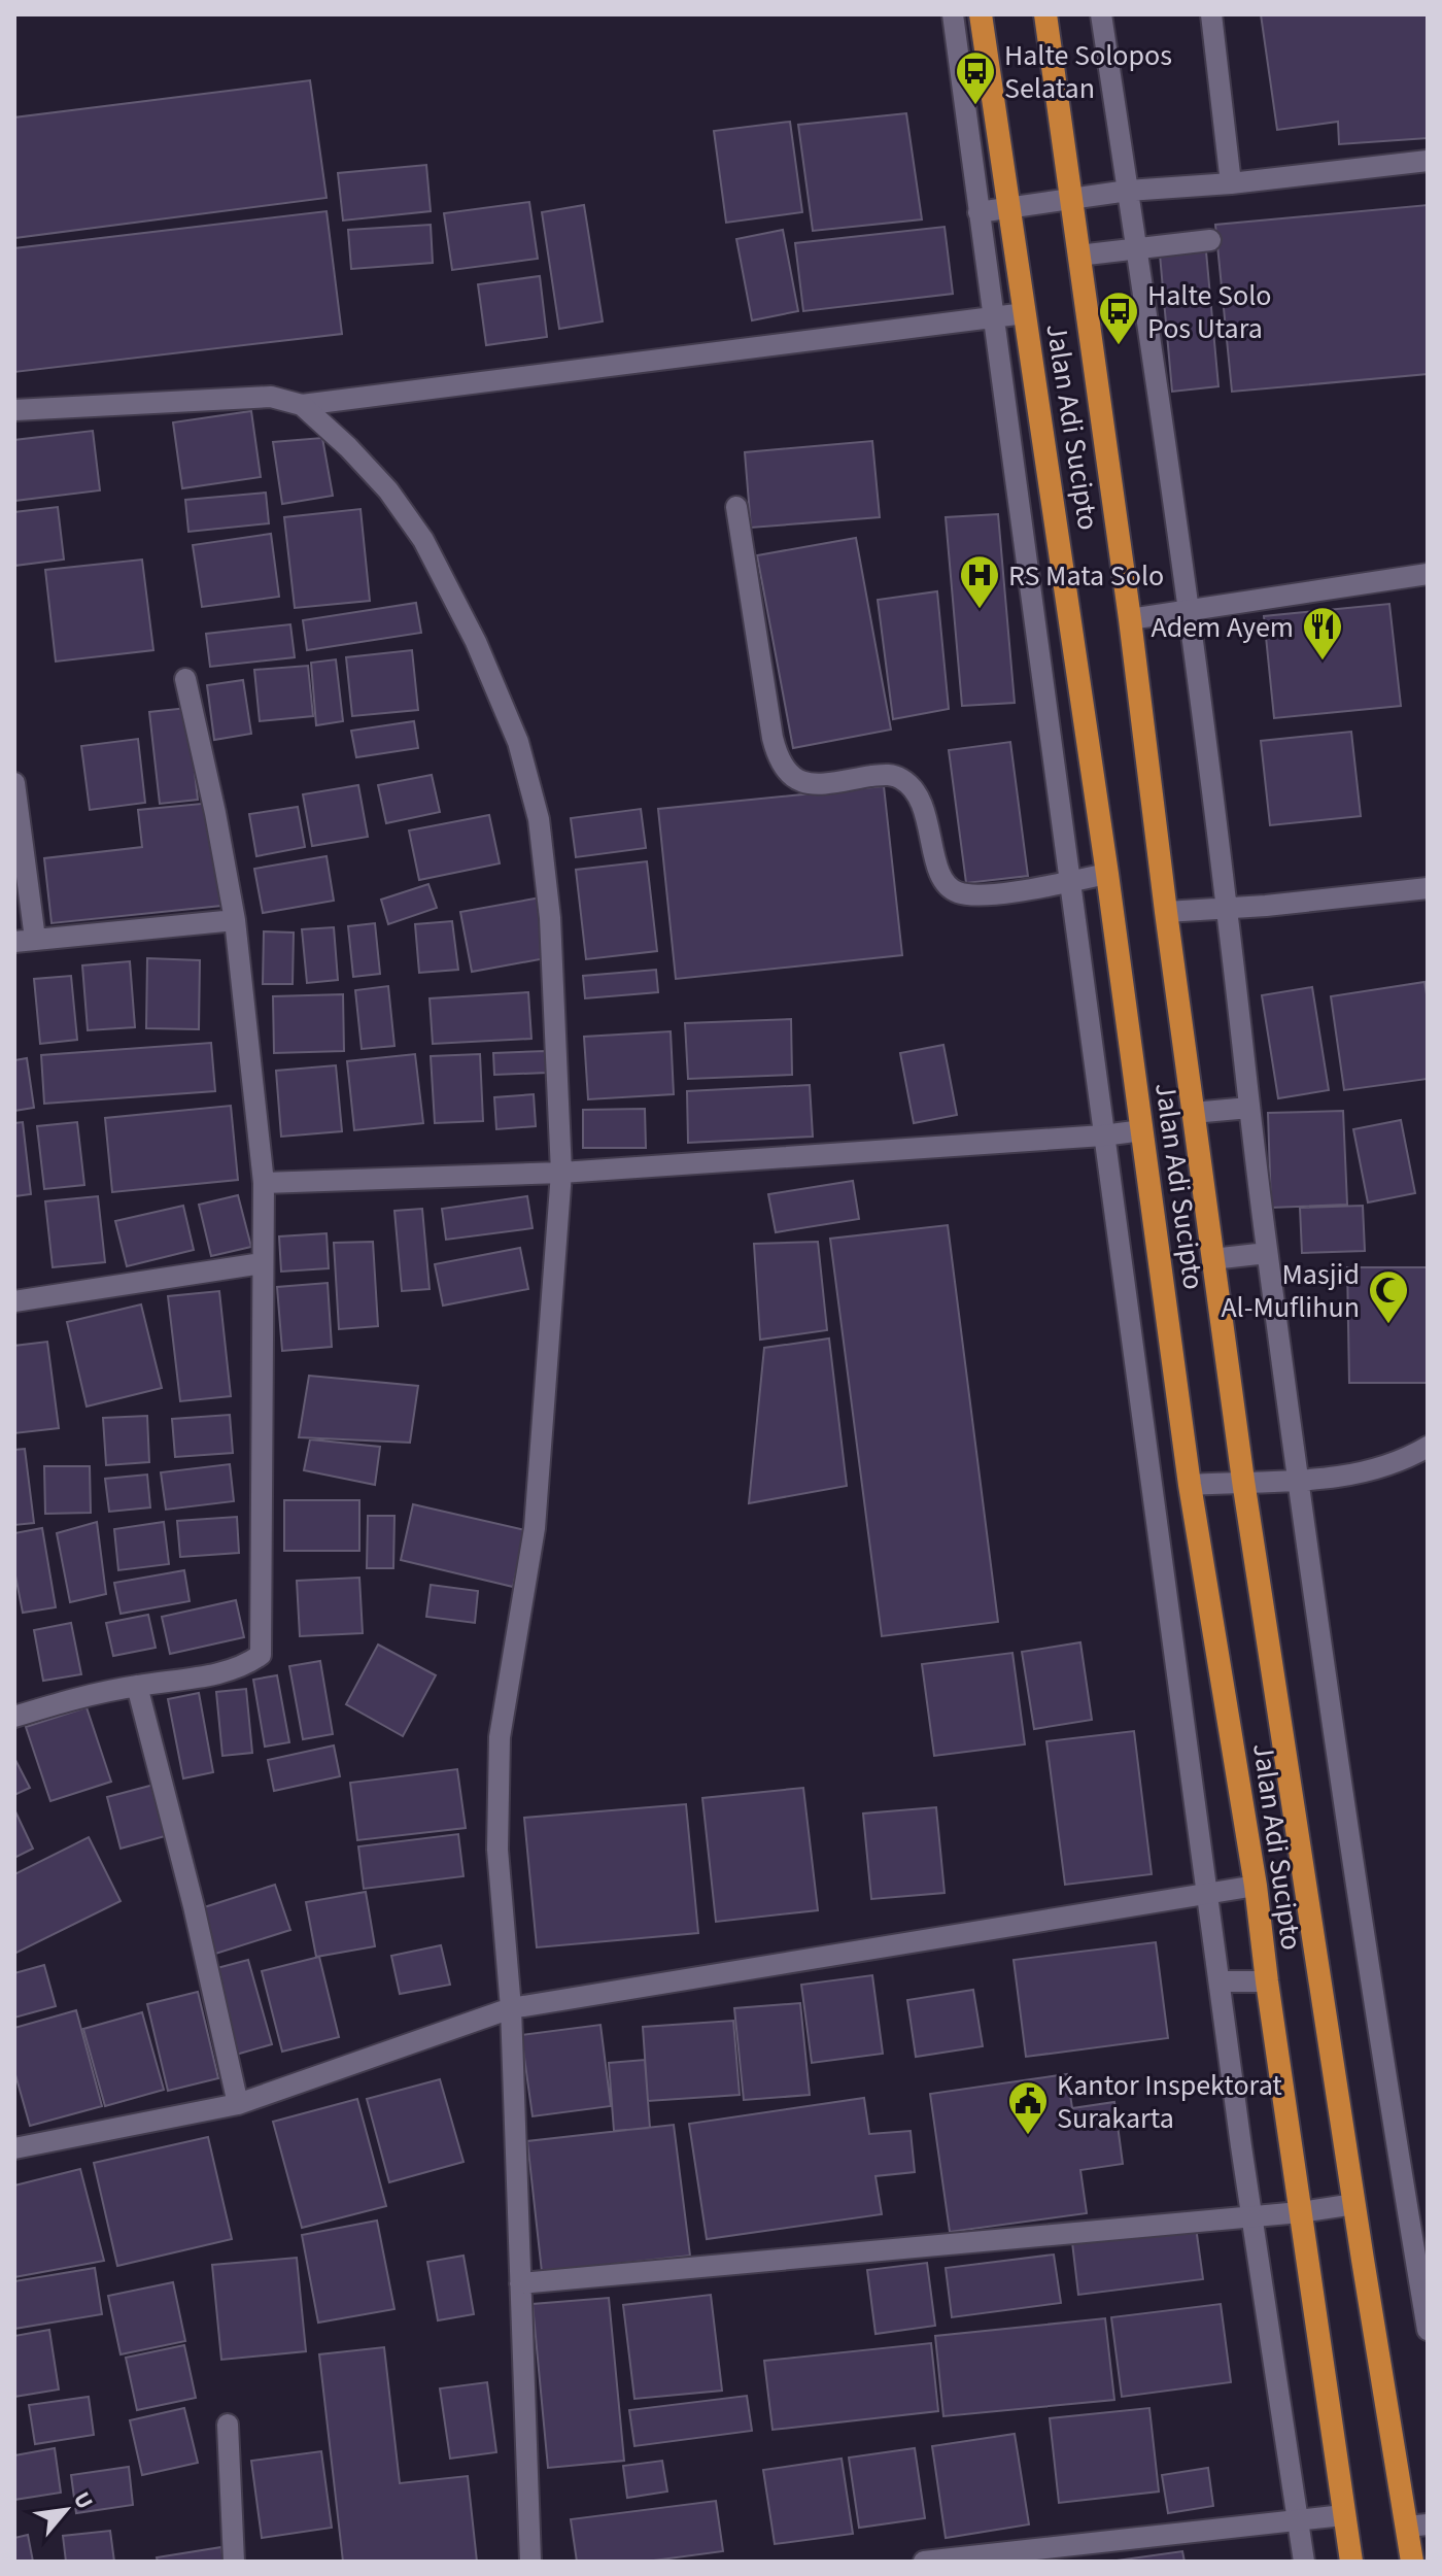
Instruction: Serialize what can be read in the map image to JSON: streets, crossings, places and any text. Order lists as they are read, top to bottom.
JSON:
{
  "streets": {
    "highway": ["Jalan Adi Sucipto"]
  },
  "places": {
    "bus stop": ["Halte Solopos Selatan", "Halte Solo Pos Utara"],
    "hospital": ["RS Mata Solo"],
    "restaurant": ["Adem Ayem"],
    "mosque": ["Masjid Al-Muflihun"],
    "public building": ["Kantor Inspektorat Surakarta"]
  },
  "north": "top right"
}
